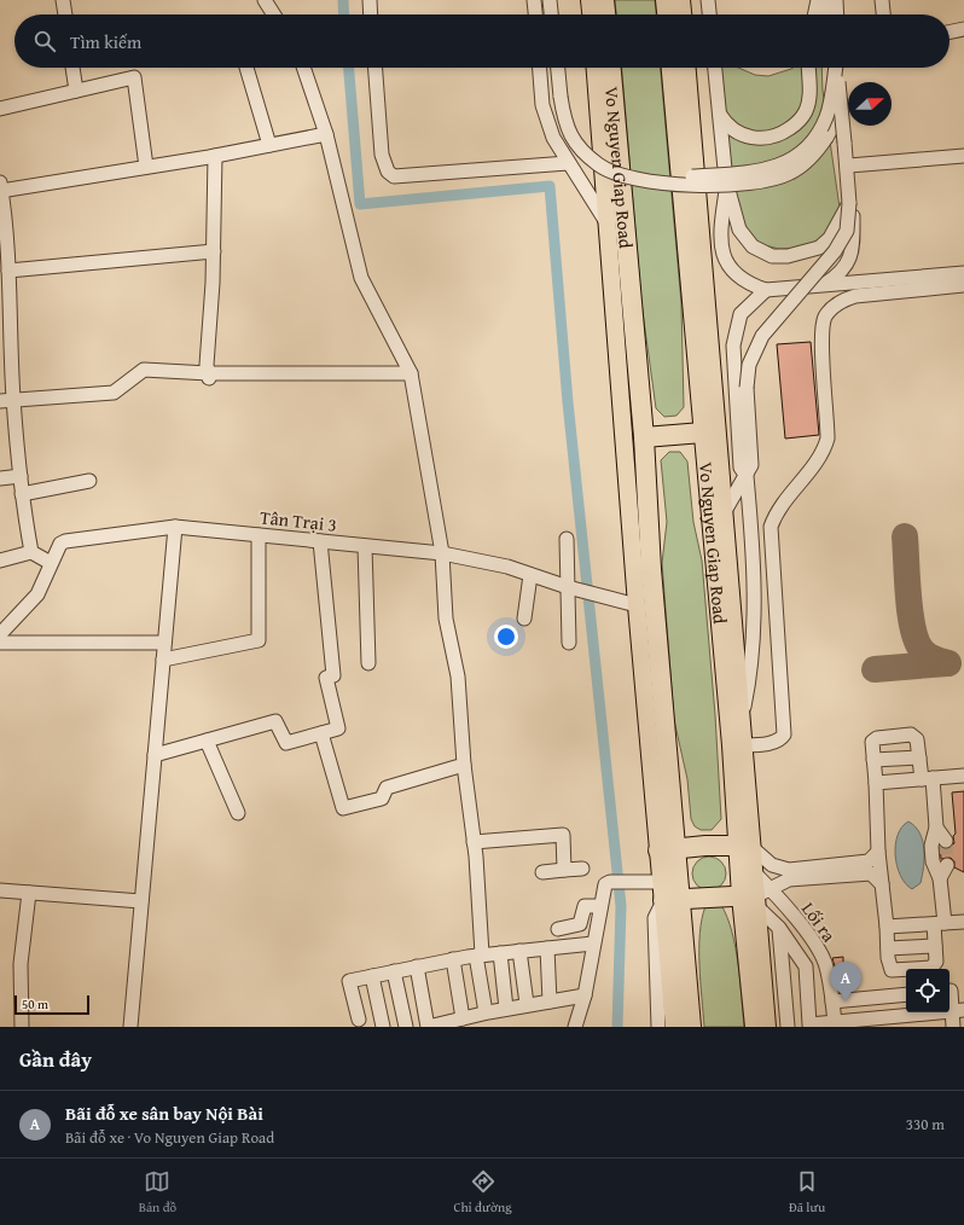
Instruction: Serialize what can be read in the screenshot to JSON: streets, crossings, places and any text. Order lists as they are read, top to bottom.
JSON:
{
  "streets": {
    "highway": ["Vo Nguyen Giap Road"],
    "street": ["Tân Trại 3", "Lối ra"]
  },
  "crossings": [
    ["Vo Nguyen Giap Road", "Tân Trại 3"],
    ["Vo Nguyen Giap Road", "Lối ra"]
  ],
  "scale_bar": "50 m",
  "north": "right",
  "page": {
    "search": "Tìm kiếm",
    "pins": "A",
    "scale": "50 m",
    "heading": "Gần đây",
    "list": [
      {
        "mark": "A",
        "name": "Bãi đỗ xe sân bay Nội Bài",
        "note": "Bãi đỗ xe · Vo Nguyen Giap Road",
        "value": "330 m"
      }
    ],
    "nav": ["Bản đồ", "Chỉ đường", "Đã lưu"]
  }
}
